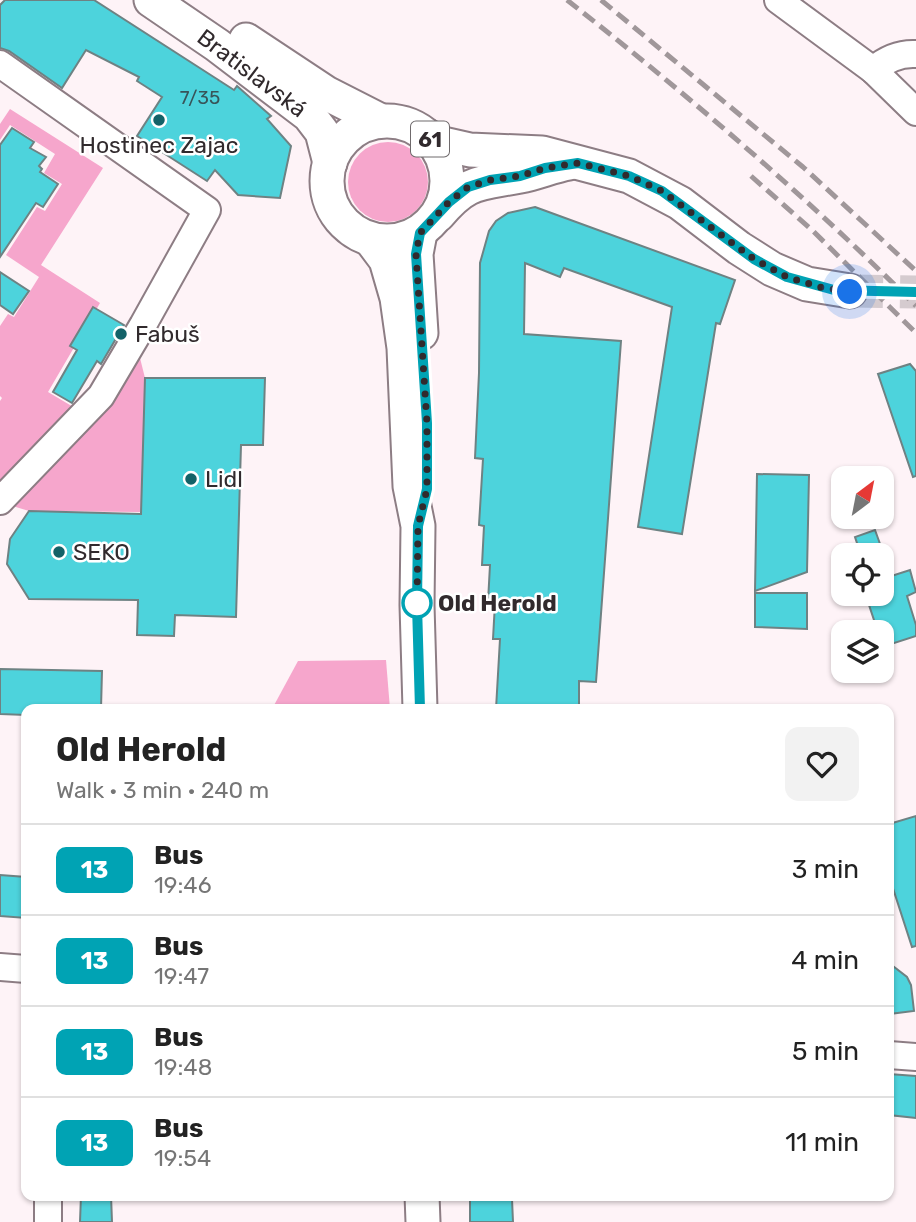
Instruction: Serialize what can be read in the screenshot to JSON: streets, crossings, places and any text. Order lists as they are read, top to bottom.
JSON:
{
  "streets": {
    "main road": ["Bratislavská", "61"]
  },
  "crossings": [
    ["Bratislavská", "61"]
  ],
  "places": [
    "Hostinec Zajac",
    "Fabuš",
    "Lidl",
    "SEKO",
    "Old Herold"
  ],
  "lines": ["bus line 13"],
  "house_numbers": ["7/35"],
  "north": "top right",
  "page": {
    "heading": ["Old Herold", "Walk · 3 min · 240 m"],
    "list": [
      {
        "mark": "13",
        "name": "Bus",
        "note": "19:46",
        "value": "3 min"
      },
      {
        "mark": "13",
        "name": "Bus",
        "note": "19:47",
        "value": "4 min"
      },
      {
        "mark": "13",
        "name": "Bus",
        "note": "19:48",
        "value": "5 min"
      },
      {
        "mark": "13",
        "name": "Bus",
        "note": "19:54",
        "value": "11 min"
      }
    ]
  }
}
